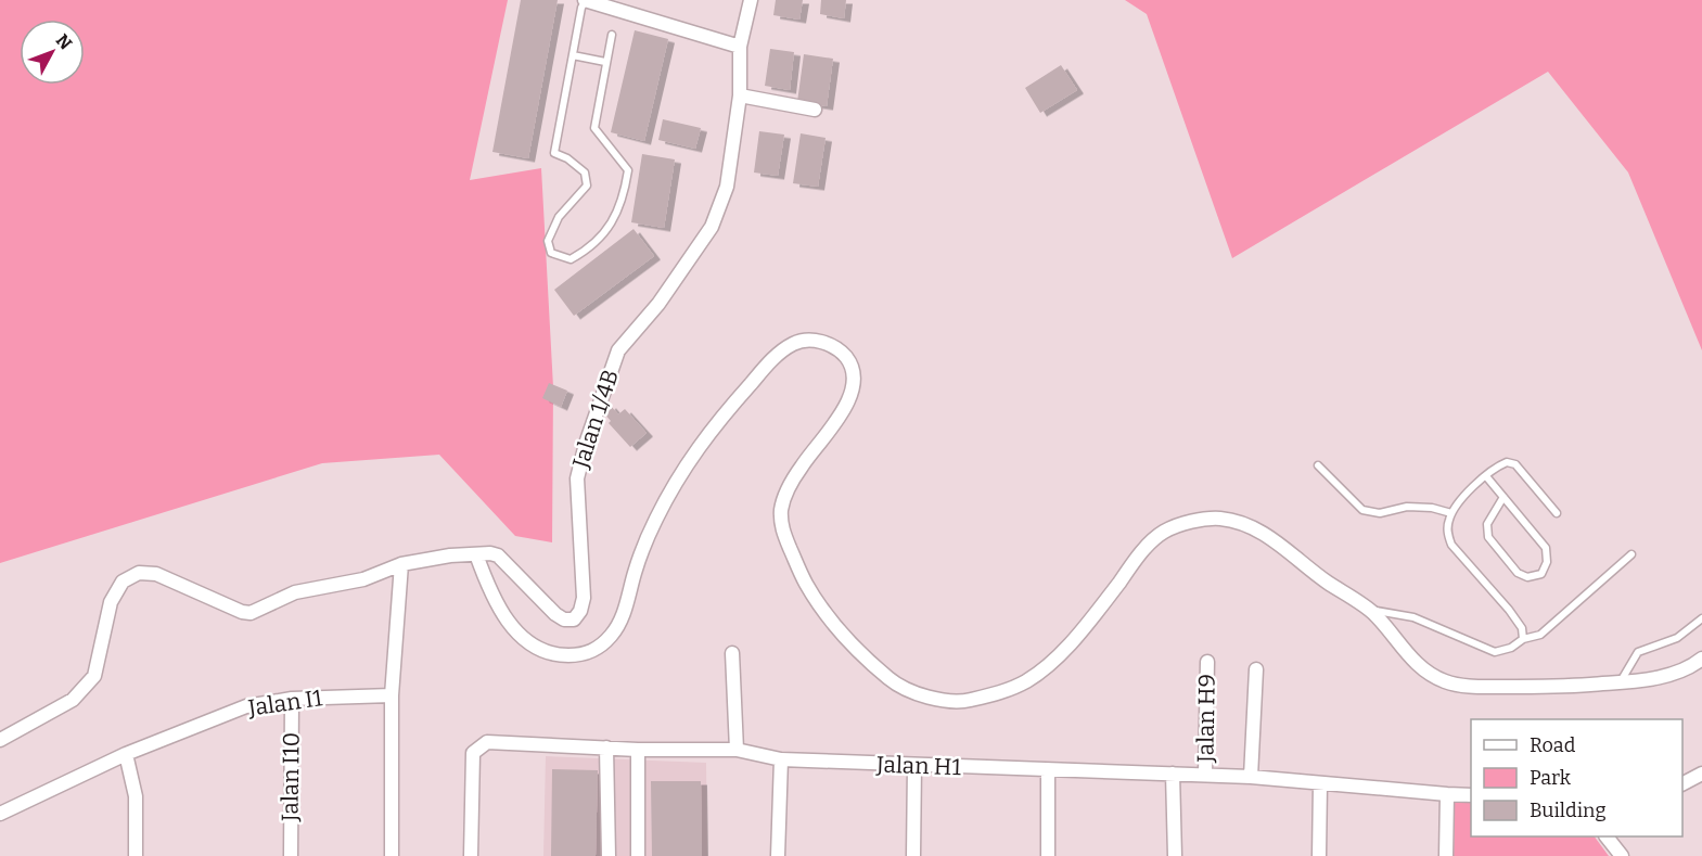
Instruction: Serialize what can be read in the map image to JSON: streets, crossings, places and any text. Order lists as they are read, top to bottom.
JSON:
{
  "streets": {
    "street": [
      "Jalan 1/4B",
      "Jalan I1",
      "Jalan H9",
      "Jalan H1",
      "Jalan I10"
    ]
  },
  "crossings": [
    ["Jalan I1", "Jalan I10"],
    ["Jalan H9", "Jalan H1"]
  ],
  "legend": ["Road", "Park", "Building"],
  "north": "top right"
}
